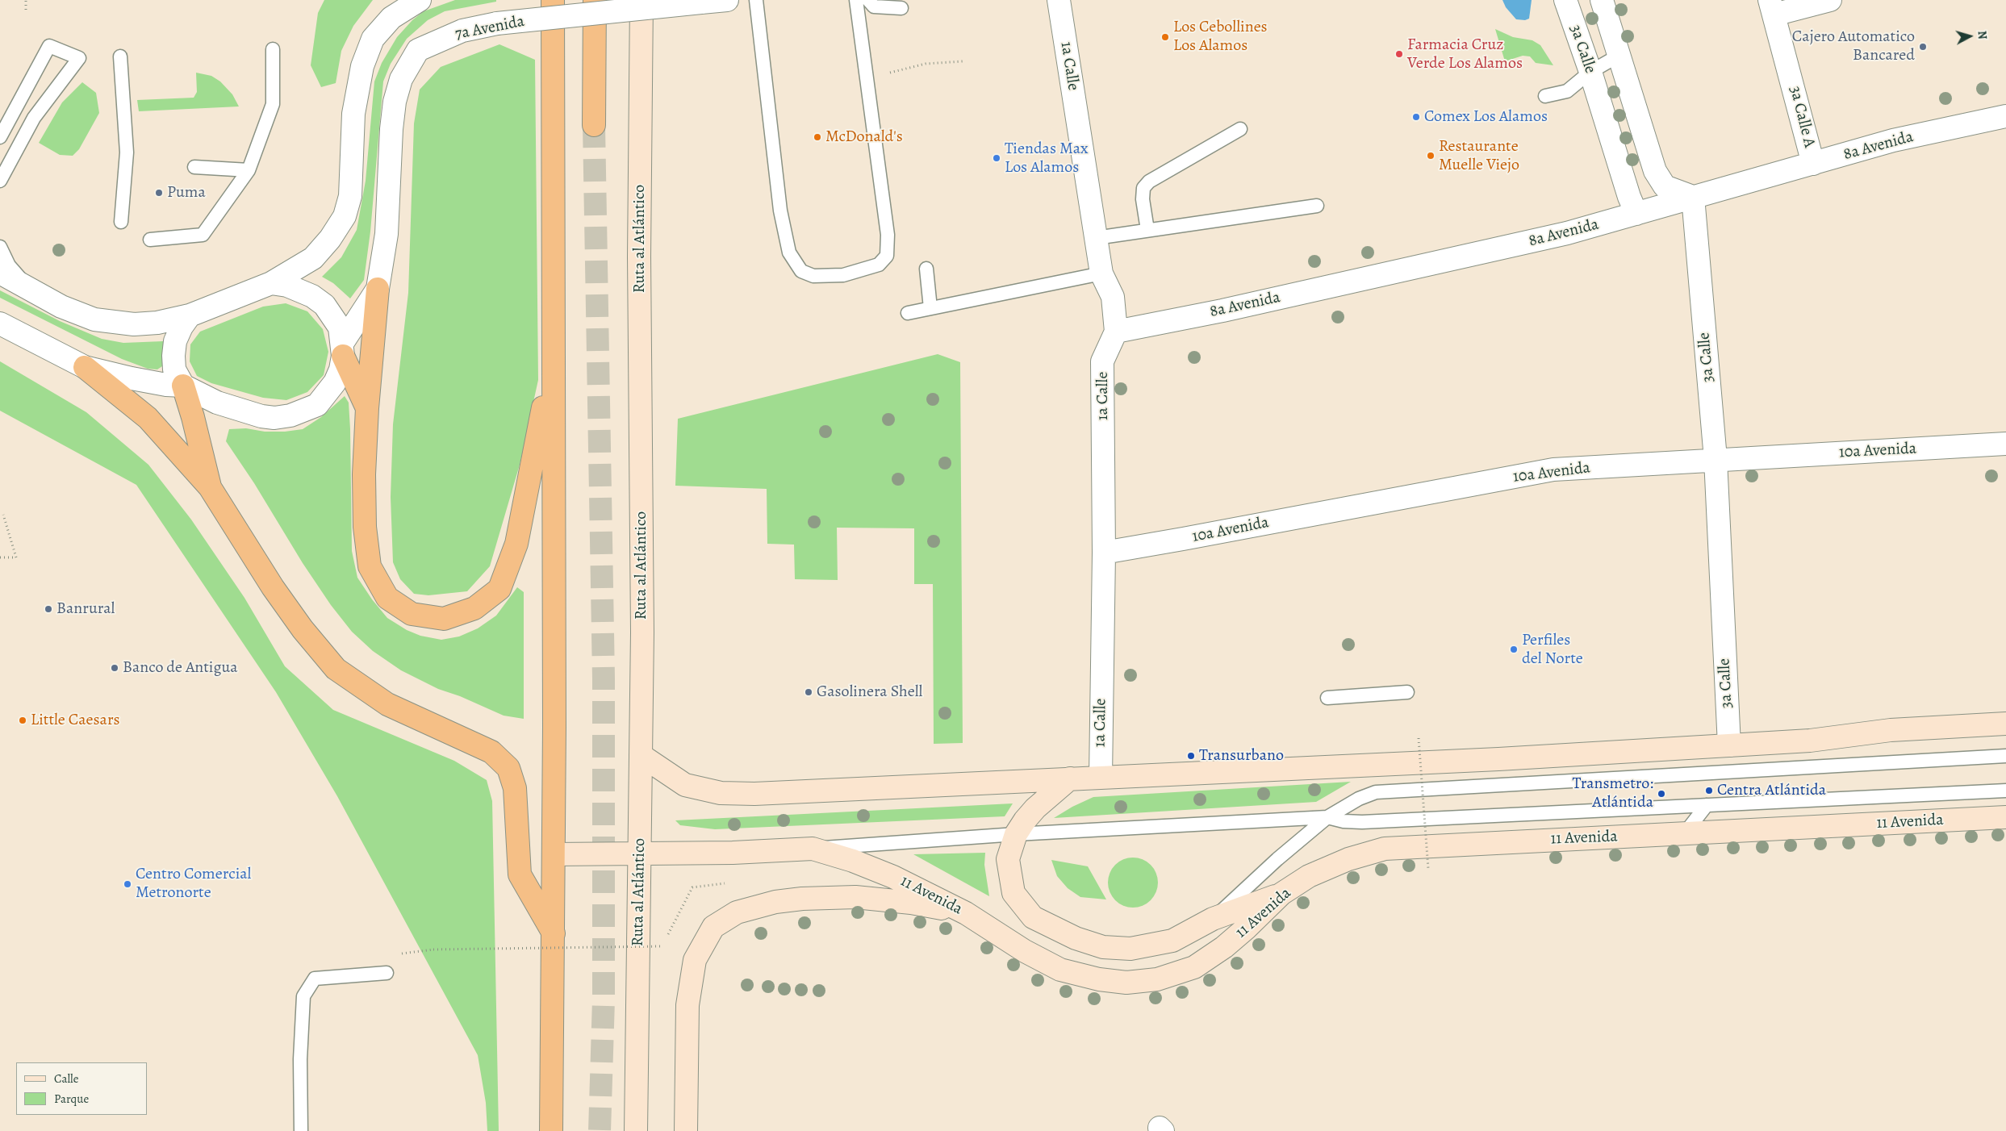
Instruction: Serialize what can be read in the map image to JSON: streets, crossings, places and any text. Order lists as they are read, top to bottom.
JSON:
{
  "streets": {
    "main road": ["Ruta al Atlántico", "11 Avenida"],
    "street": [
      "7a Avenida",
      "3a Calle",
      "1a Calle",
      "3a Calle A",
      "8a Avenida",
      "10a Avenida"
    ]
  },
  "crossings": [
    ["3a Calle", "8a Avenida"],
    ["3a Calle", "10a Avenida"],
    ["1a Calle", "8a Avenida"],
    ["1a Calle", "10a Avenida"],
    ["3a Calle A", "8a Avenida"],
    ["Ruta al Atlántico", "11 Avenida"]
  ],
  "places": [
    "Los Cebollines Los Alamos",
    "Cajero Automatico Bancared",
    "Farmacia Cruz Verde Los Alamos",
    "Comex Los Alamos",
    "McDonald's",
    "Restaurante Muelle Viejo",
    "Tiendas Max Los Alamos",
    "Puma",
    "Banrural",
    "Perfiles del Norte",
    "Banco de Antigua",
    "Gasolinera Shell",
    "Little Caesars",
    "Transurbano",
    "Centra Atlántida",
    "Transmetro: Atlántida",
    "Centro Comercial Metronorte"
  ],
  "legend": ["Calle", "Parque"],
  "north": "right"
}
